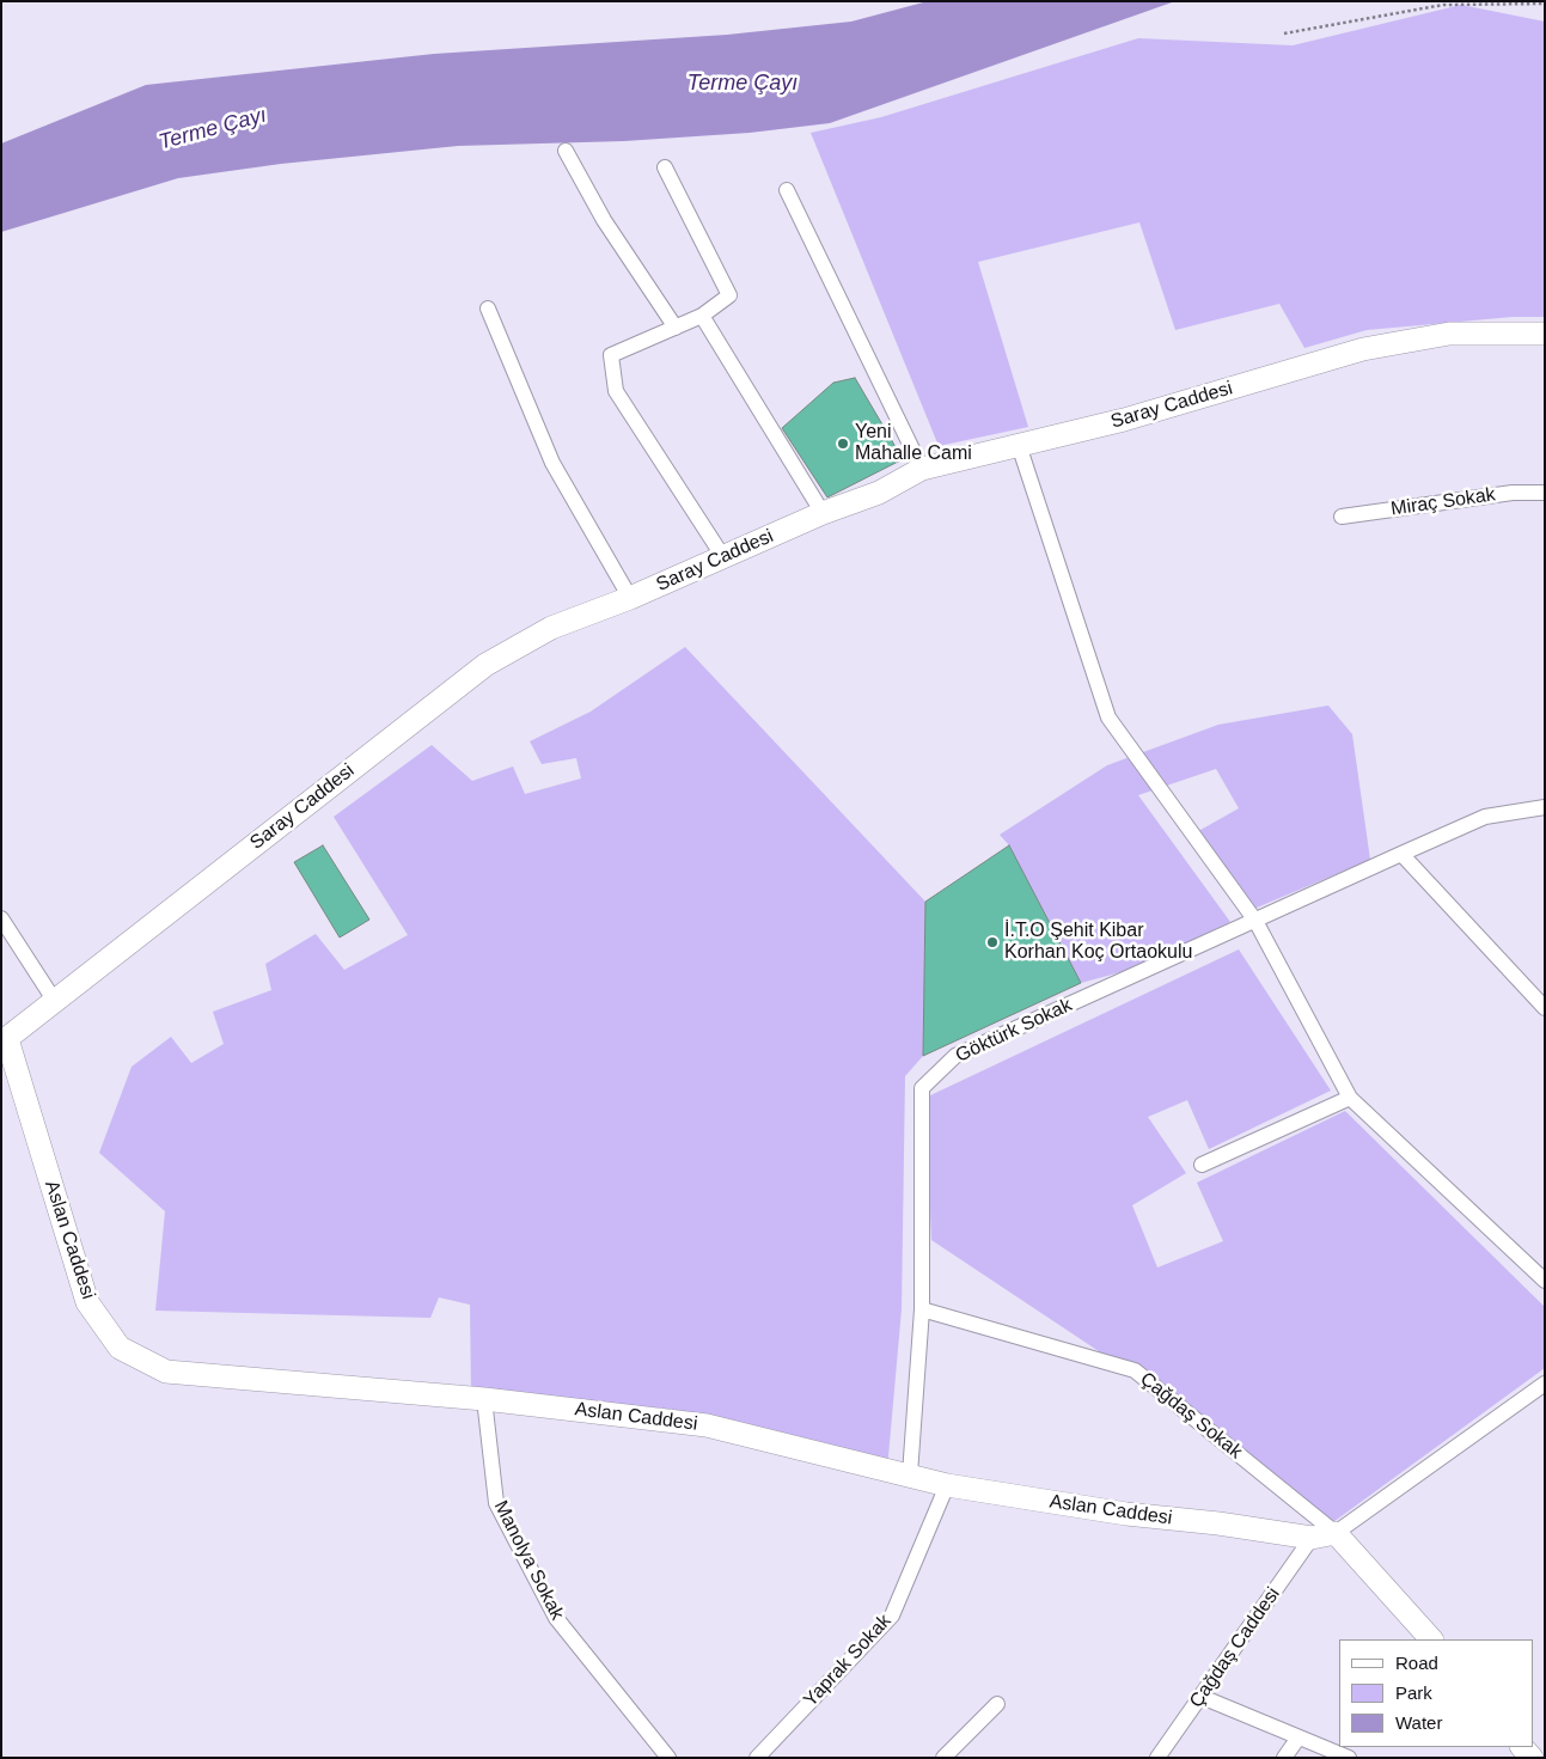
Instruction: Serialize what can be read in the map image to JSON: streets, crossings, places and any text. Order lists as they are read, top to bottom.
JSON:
{
  "streets": {
    "main road": ["Saray Caddesi", "Aslan Caddesi"],
    "street": [
      "Miraç Sokak",
      "Göktürk Sokak",
      "Çağdaş Sokak",
      "Manolya Sokak",
      "Çağdaş Caddesi",
      "Yaprak Sokak"
    ]
  },
  "crossings": [
    ["Saray Caddesi", "Aslan Caddesi"],
    ["Göktürk Sokak", "Aslan Caddesi"],
    ["Göktürk Sokak", "Çağdaş Sokak"],
    ["Aslan Caddesi", "Çağdaş Sokak"],
    ["Aslan Caddesi", "Manolya Sokak"],
    ["Aslan Caddesi", "Çağdaş Caddesi"],
    ["Aslan Caddesi", "Yaprak Sokak"]
  ],
  "water": ["Terme Çayı"],
  "places": ["Yeni Mahalle Cami", "İ.T.O Şehit Kibar Korhan Koç Ortaokulu"],
  "legend": ["Road", "Park", "Water"]
}
